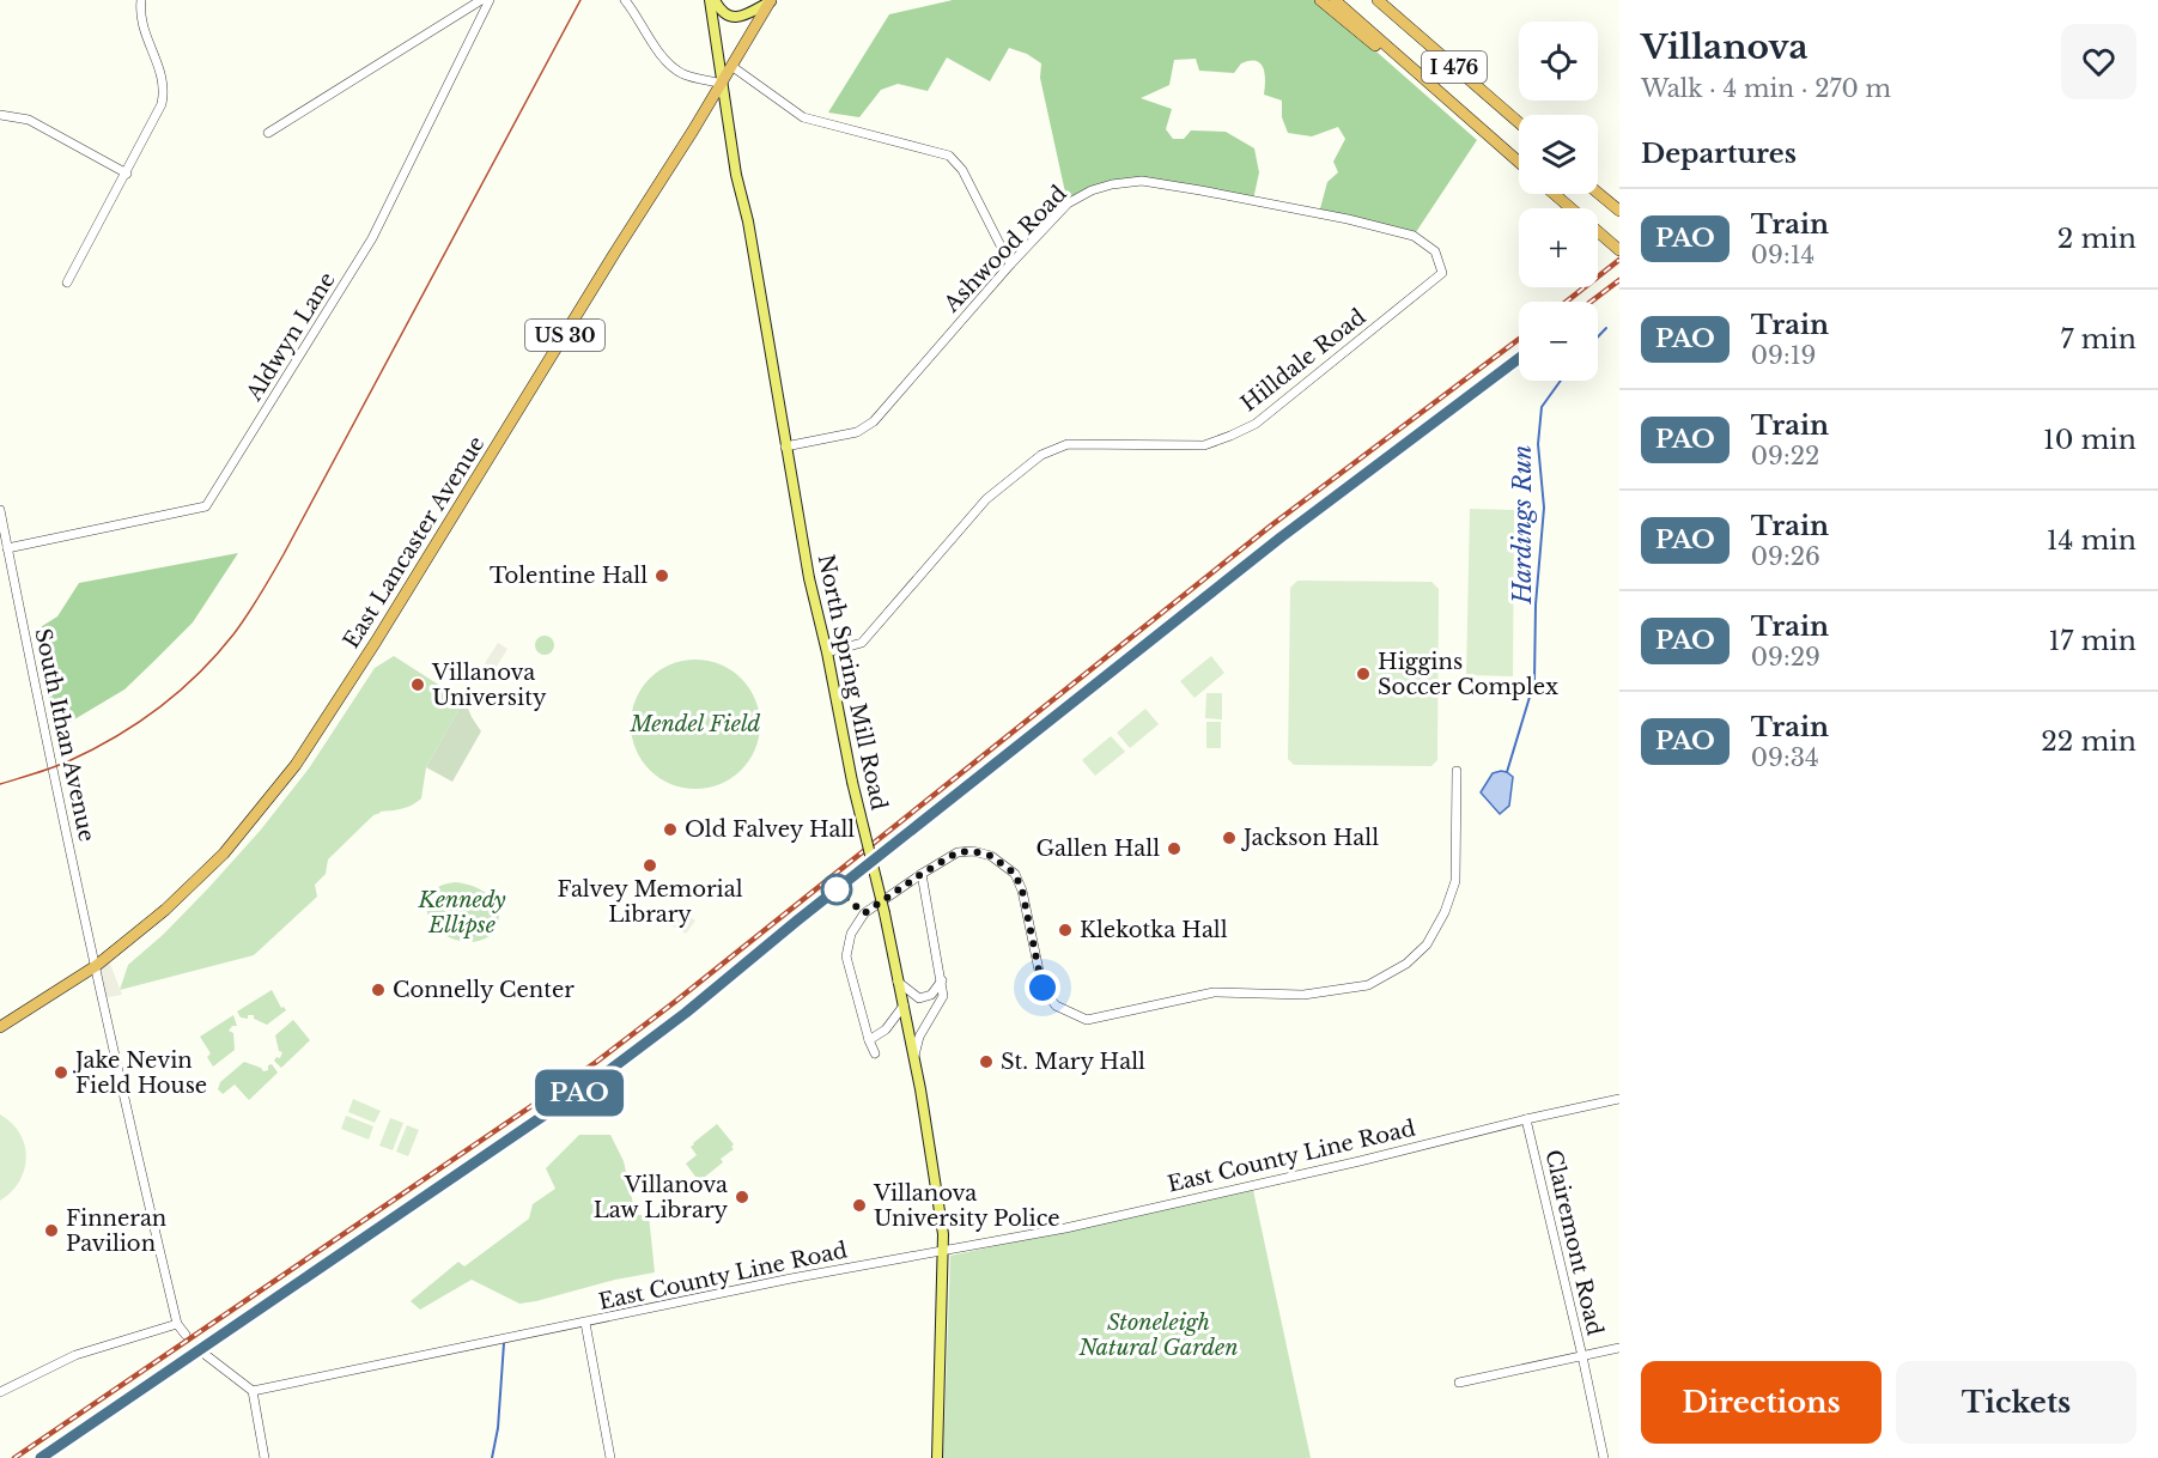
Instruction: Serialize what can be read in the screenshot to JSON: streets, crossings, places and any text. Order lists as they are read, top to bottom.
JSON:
{
  "streets": {
    "highway": ["I 476", "US 30", "East Lancaster Avenue"],
    "main road": ["North Spring Mill Road"],
    "street": [
      "Ashwood Road",
      "Aldwyn Lane",
      "Hilldale Road",
      "South Ithan Avenue",
      "East County Line Road",
      "Clairemont Road"
    ]
  },
  "crossings": [
    ["Ashwood Road", "Hilldale Road"],
    ["Ashwood Road", "North Spring Mill Road"],
    ["Aldwyn Lane", "South Ithan Avenue"],
    ["Hilldale Road", "North Spring Mill Road"],
    ["East Lancaster Avenue", "North Spring Mill Road"],
    ["East Lancaster Avenue", "South Ithan Avenue"],
    ["North Spring Mill Road", "East County Line Road"],
    ["East County Line Road", "Clairemont Road"]
  ],
  "water": ["Hardings Run"],
  "parks": ["Mendel Field", "Kennedy Ellipse", "Stoneleigh Natural Garden"],
  "places": [
    "Tolentine Hall",
    "Higgins Soccer Complex",
    "Villanova University",
    "Old Falvey Hall",
    "Jackson Hall",
    "Gallen Hall",
    "Falvey Memorial Library",
    "Klekotka Hall",
    "Connelly Center",
    "St. Mary Hall",
    "Jake Nevin Field House",
    "Villanova Law Library",
    "Villanova University Police",
    "Finneran Pavilion"
  ],
  "page": {
    "on_map": "PAO",
    "heading": [
      ["Villanova", "Walk · 4 min · 270 m"],
      "Departures"
    ],
    "map_buttons": ["+", "−"],
    "list": [
      {
        "mark": "PAO",
        "name": "Train",
        "note": "09:14",
        "value": "2 min"
      },
      {
        "mark": "PAO",
        "name": "Train",
        "note": "09:19",
        "value": "7 min"
      },
      {
        "mark": "PAO",
        "name": "Train",
        "note": "09:22",
        "value": "10 min"
      },
      {
        "mark": "PAO",
        "name": "Train",
        "note": "09:26",
        "value": "14 min"
      },
      {
        "mark": "PAO",
        "name": "Train",
        "note": "09:29",
        "value": "17 min"
      },
      {
        "mark": "PAO",
        "name": "Train",
        "note": "09:34",
        "value": "22 min"
      }
    ],
    "buttons": ["Directions", "Tickets"]
  }
}
